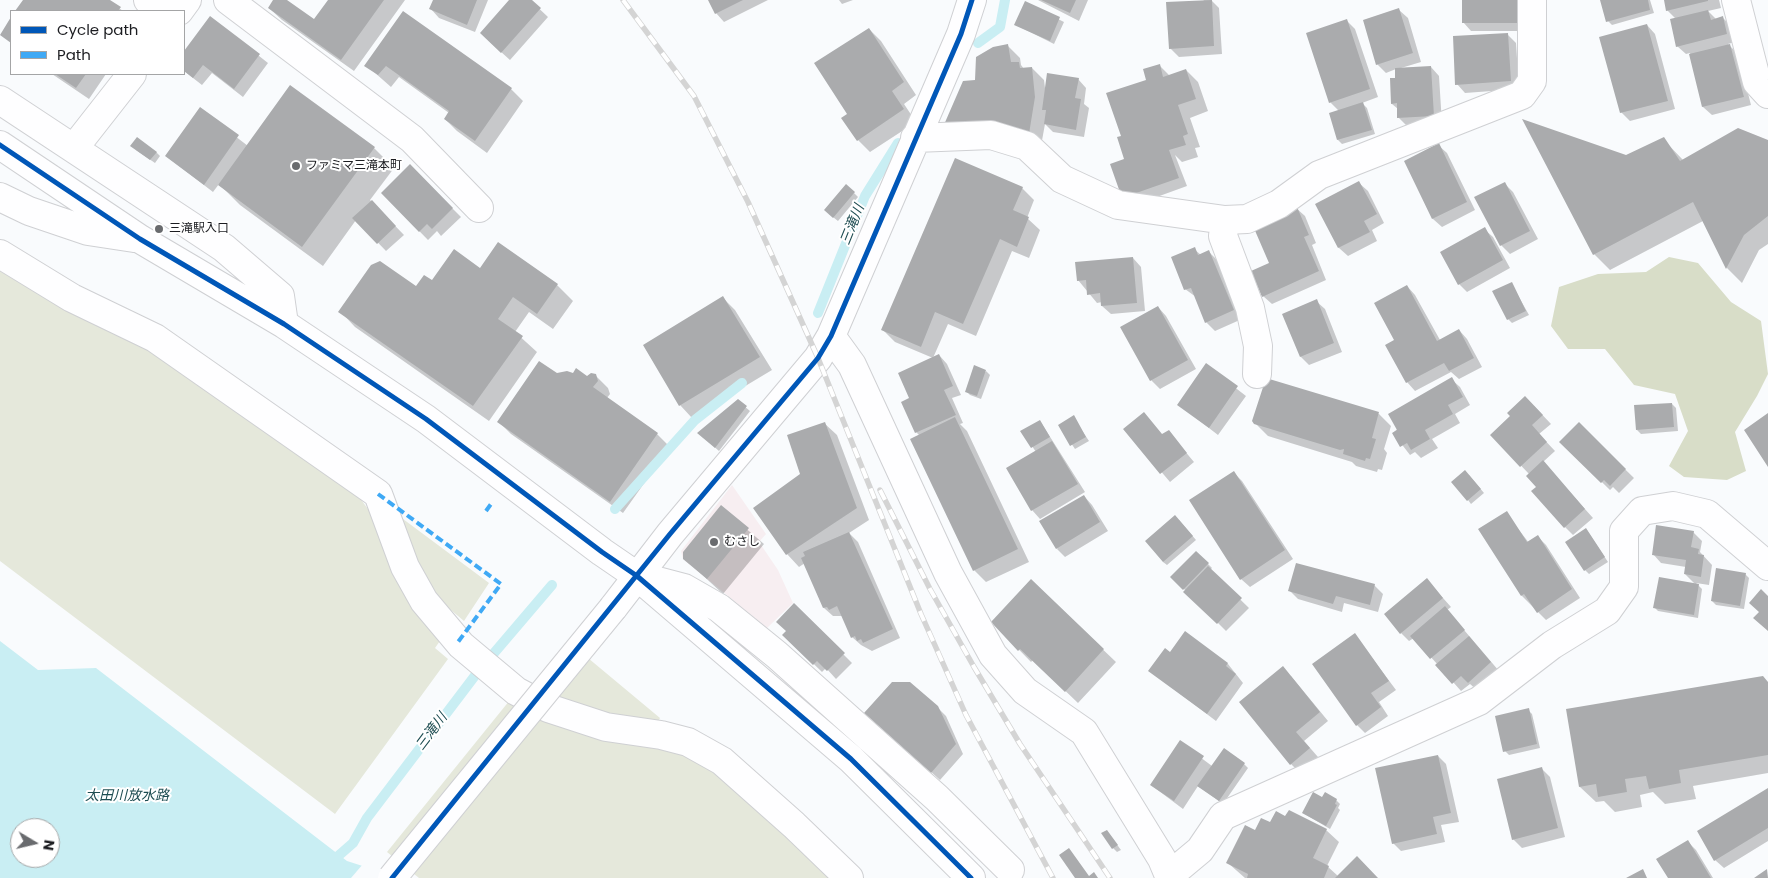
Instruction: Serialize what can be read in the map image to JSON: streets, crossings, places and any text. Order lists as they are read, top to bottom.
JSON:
{
  "water": ["三滝川", "太田川放水路"],
  "places": ["ファミマ三滝本町", "三滝駅入口", "むさし"],
  "legend": ["Cycle path", "Path"],
  "north": "right"
}
